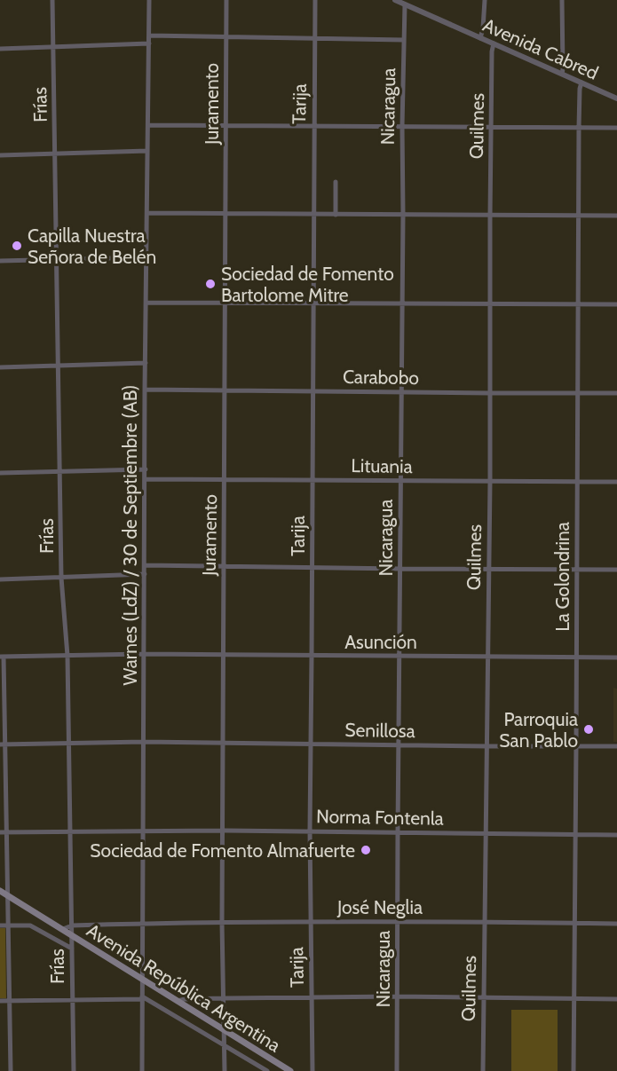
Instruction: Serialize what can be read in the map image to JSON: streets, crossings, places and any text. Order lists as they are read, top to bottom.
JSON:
{
  "streets": {
    "main road": ["Avenida República Argentina"],
    "street": [
      "Avenida Cabred",
      "Juramento",
      "Tarija",
      "Frías",
      "Nicaragua",
      "Quilmes",
      "Carabobo",
      "Lituania",
      "Warnes (LdZ) / 30 de Septiembre (AB)",
      "La Golondrina",
      "Asunción",
      "Senillosa",
      "Norma Fontenla",
      "José Neglia"
    ]
  },
  "crossings": [
    ["Avenida Cabred", "Nicaragua"],
    ["Avenida Cabred", "Quilmes"],
    ["Avenida Cabred", "La Golondrina"],
    ["Juramento", "Carabobo"],
    ["Juramento", "Lituania"],
    ["Juramento", "Asunción"],
    ["Juramento", "Senillosa"],
    ["Juramento", "Norma Fontenla"],
    ["Juramento", "José Neglia"],
    ["Juramento", "Avenida República Argentina"],
    ["Tarija", "Carabobo"],
    ["Tarija", "Lituania"],
    ["Tarija", "Asunción"],
    ["Tarija", "Senillosa"],
    ["Tarija", "Norma Fontenla"],
    ["Tarija", "José Neglia"],
    ["Frías", "Asunción"],
    ["Frías", "Senillosa"],
    ["Frías", "Norma Fontenla"],
    ["Frías", "José Neglia"],
    ["Frías", "Avenida República Argentina"],
    ["Nicaragua", "Carabobo"],
    ["Nicaragua", "Lituania"],
    ["Nicaragua", "Asunción"],
    ["Nicaragua", "Senillosa"],
    ["Nicaragua", "Norma Fontenla"],
    ["Nicaragua", "José Neglia"],
    ["Quilmes", "Carabobo"],
    ["Quilmes", "Lituania"],
    ["Quilmes", "Asunción"],
    ["Quilmes", "Senillosa"],
    ["Quilmes", "Norma Fontenla"],
    ["Quilmes", "José Neglia"],
    ["Carabobo", "Warnes (LdZ) / 30 de Septiembre (AB)"],
    ["Carabobo", "La Golondrina"],
    ["Lituania", "Warnes (LdZ) / 30 de Septiembre (AB)"],
    ["Lituania", "La Golondrina"],
    ["Warnes (LdZ) / 30 de Septiembre (AB)", "Asunción"],
    ["Warnes (LdZ) / 30 de Septiembre (AB)", "Senillosa"],
    ["Warnes (LdZ) / 30 de Septiembre (AB)", "Norma Fontenla"],
    ["Warnes (LdZ) / 30 de Septiembre (AB)", "José Neglia"],
    ["Warnes (LdZ) / 30 de Septiembre (AB)", "Avenida República Argentina"],
    ["La Golondrina", "Asunción"],
    ["La Golondrina", "Senillosa"],
    ["La Golondrina", "Norma Fontenla"],
    ["La Golondrina", "José Neglia"],
    ["José Neglia", "Avenida República Argentina"]
  ],
  "places": [
    "Capilla Nuestra Señora de Belén",
    "Sociedad de Fomento Bartolome Mitre",
    "Parroquia San Pablo",
    "Sociedad de Fomento Almafuerte"
  ]
}
